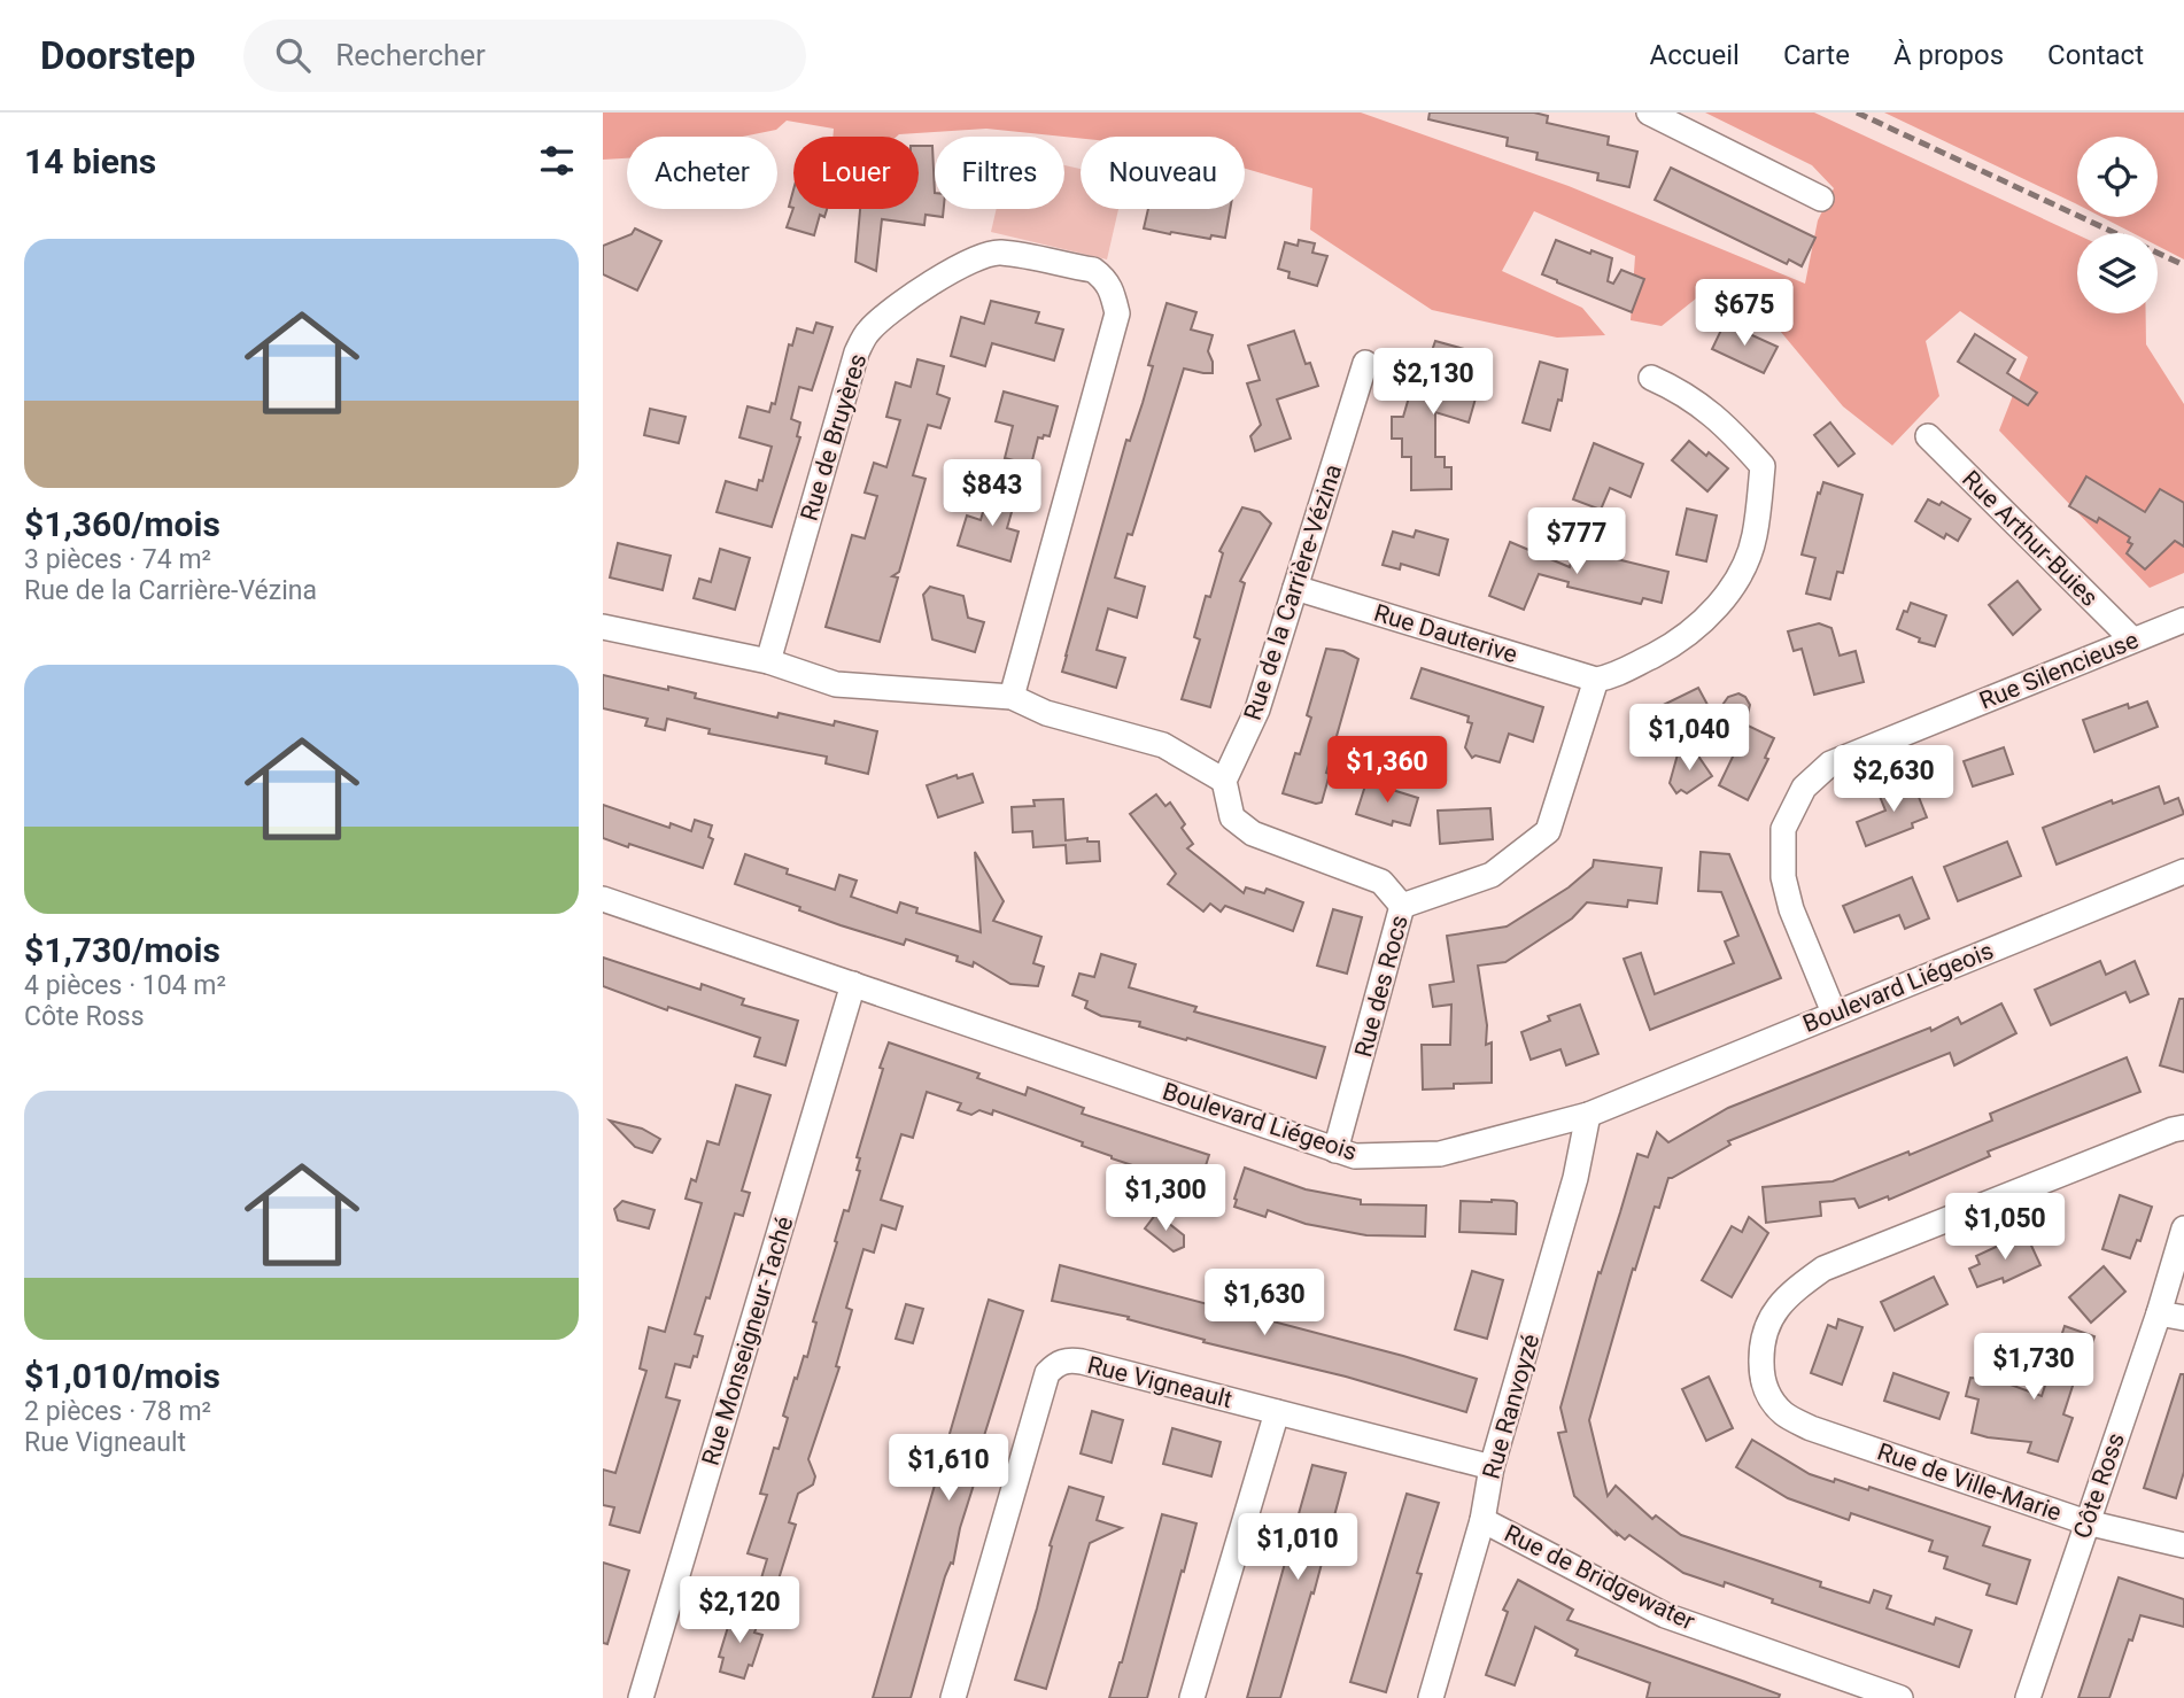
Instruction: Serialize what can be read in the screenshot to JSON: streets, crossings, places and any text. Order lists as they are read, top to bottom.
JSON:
{
  "streets": {
    "street": [
      "Rue de Bruyères",
      "Rue Arthur-Buies",
      "Rue de la Carrière-Vézina",
      "Rue Dauterive",
      "Rue Silencieuse",
      "Rue des Rocs",
      "Boulevard Liégeois",
      "Rue Monseigneur-Taché",
      "Rue Vigneault",
      "Rue Ranvoyzé",
      "Rue de Ville-Marie",
      "Côte Ross",
      "Rue de Bridgewater"
    ]
  },
  "crossings": [
    ["Rue Arthur-Buies", "Rue Silencieuse"],
    ["Rue de la Carrière-Vézina", "Rue Dauterive"],
    ["Rue Dauterive", "Rue des Rocs"],
    ["Rue Silencieuse", "Boulevard Liégeois"],
    ["Rue des Rocs", "Boulevard Liégeois"],
    ["Boulevard Liégeois", "Rue Monseigneur-Taché"],
    ["Boulevard Liégeois", "Rue Ranvoyzé"],
    ["Rue Vigneault", "Rue Ranvoyzé"],
    ["Rue Ranvoyzé", "Rue de Bridgewater"],
    ["Rue de Ville-Marie", "Côte Ross"]
  ],
  "page": {
    "header": "Doorstep",
    "search": "Rechercher",
    "nav": [
      "Accueil",
      "Carte",
      "À propos",
      "Contact"
    ],
    "heading": "14 biens",
    "chip": [
      "Acheter",
      "Louer",
      "Filtres",
      "Nouveau"
    ],
    "list": [
      {
        "name": "$1,360/mois",
        "note": "3 pièces · 74 m² · Rue de la Carrière-Vézina"
      },
      {
        "name": "$1,730/mois",
        "note": "4 pièces · 104 m² · Côte Ross"
      },
      {
        "name": "$1,010/mois",
        "note": "2 pièces · 78 m² · Rue Vigneault"
      }
    ],
    "price": [
      "$675",
      "$2,130",
      "$843",
      "$777",
      "$1,040",
      "$1,360",
      "$2,630",
      "$1,300",
      "$1,050",
      "$1,630",
      "$1,730",
      "$1,610",
      "$1,010",
      "$2,120"
    ]
  }
}
